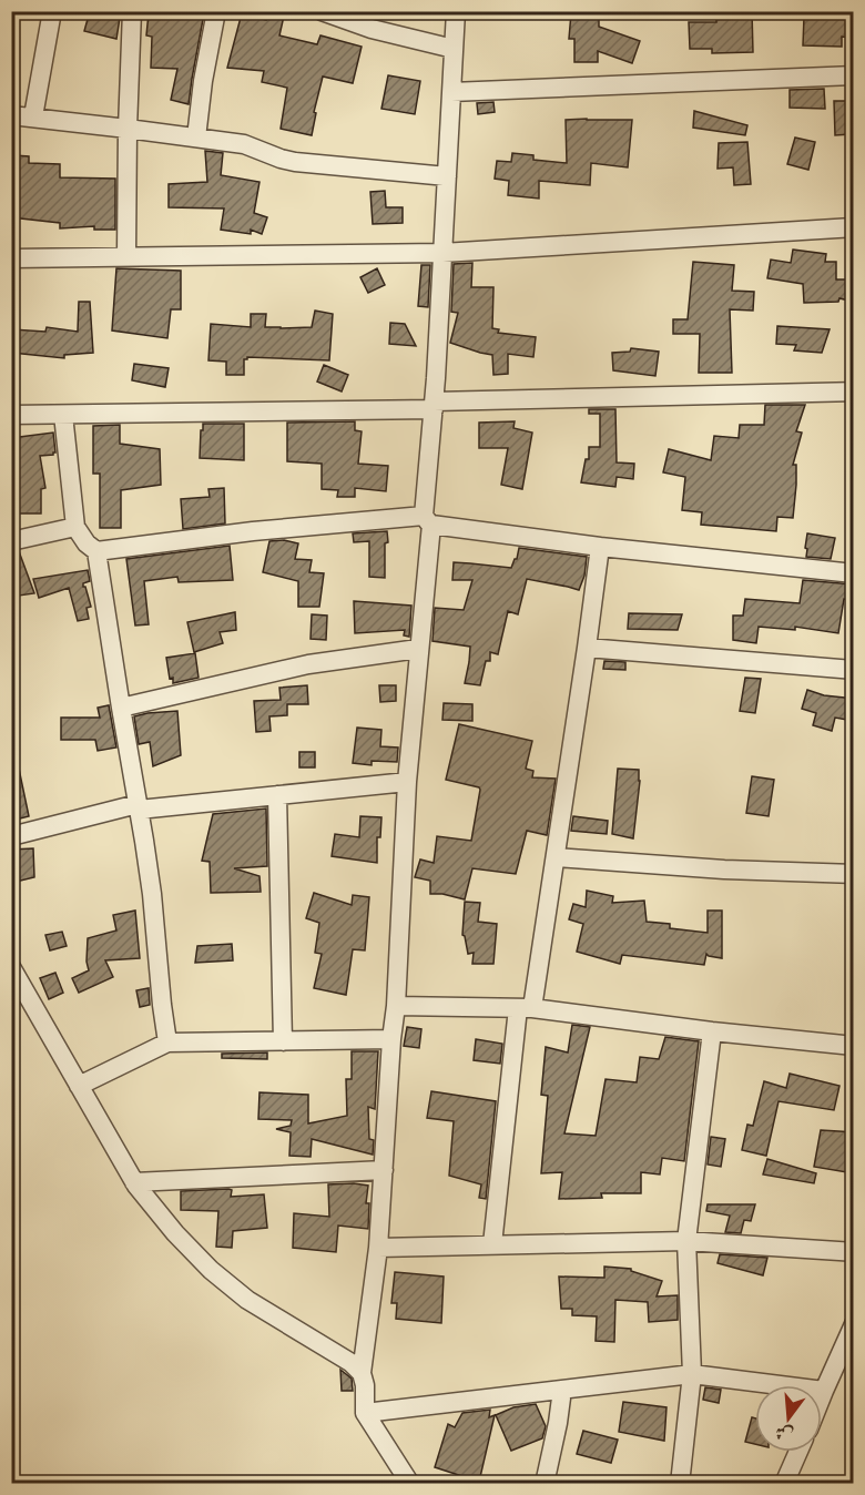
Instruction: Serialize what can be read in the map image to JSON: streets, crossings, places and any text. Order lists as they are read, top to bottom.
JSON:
{
  "north": "bottom"
}
